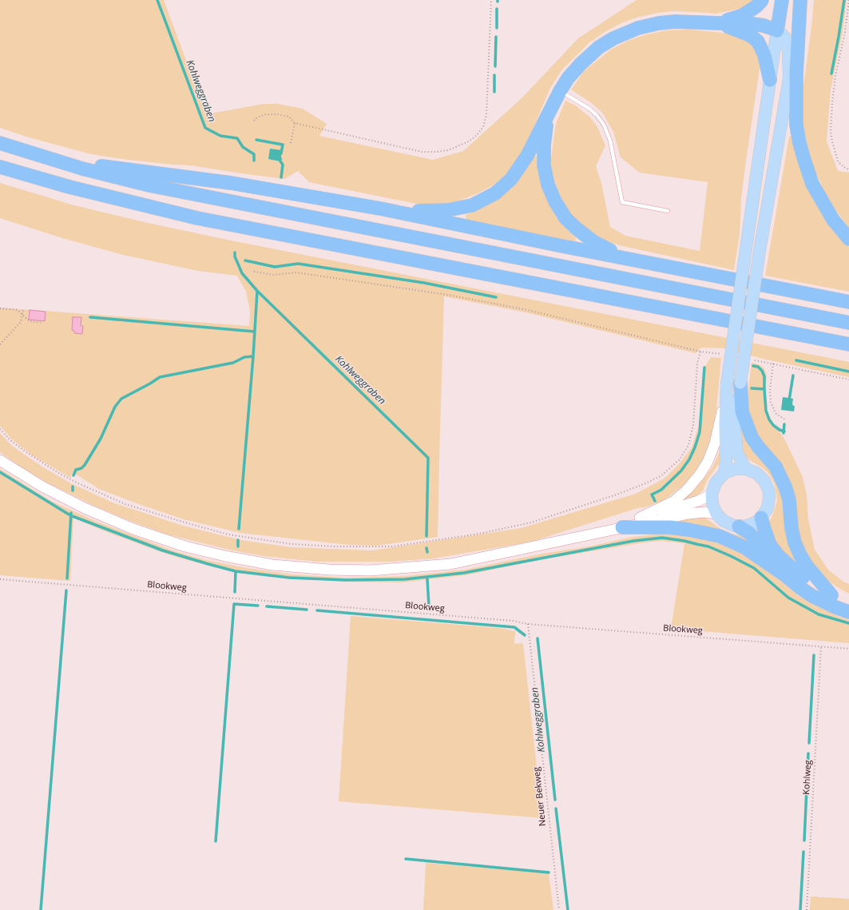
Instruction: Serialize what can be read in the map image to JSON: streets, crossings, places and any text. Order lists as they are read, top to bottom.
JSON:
{
  "streets": {
    "path": ["Blookweg", "Kohlweg", "Neuer Bekweg"]
  },
  "crossings": [
    ["Blookweg", "Kohlweg"],
    ["Blookweg", "Neuer Bekweg"]
  ],
  "water": ["Kohlweggraben"]
}
